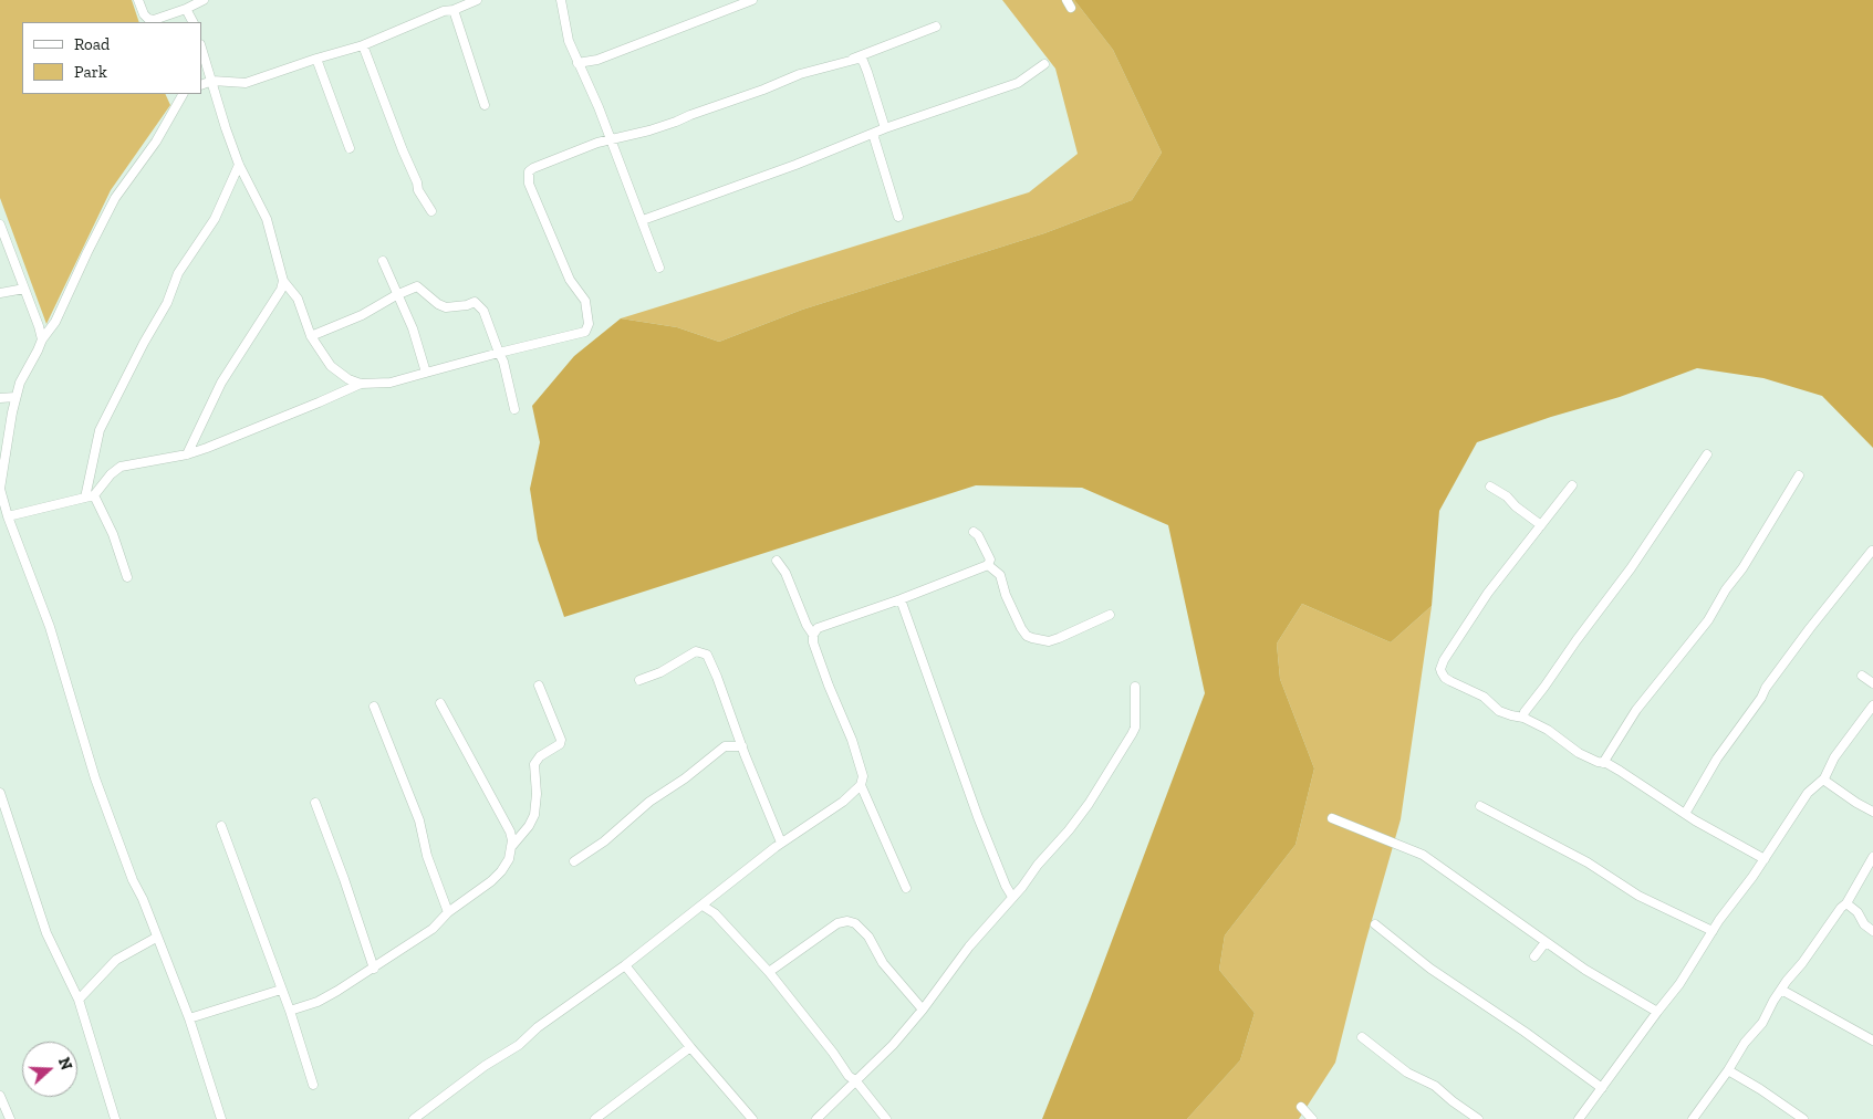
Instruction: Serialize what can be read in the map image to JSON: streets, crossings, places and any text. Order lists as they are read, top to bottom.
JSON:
{
  "legend": ["Road", "Park"],
  "north": "right"
}
